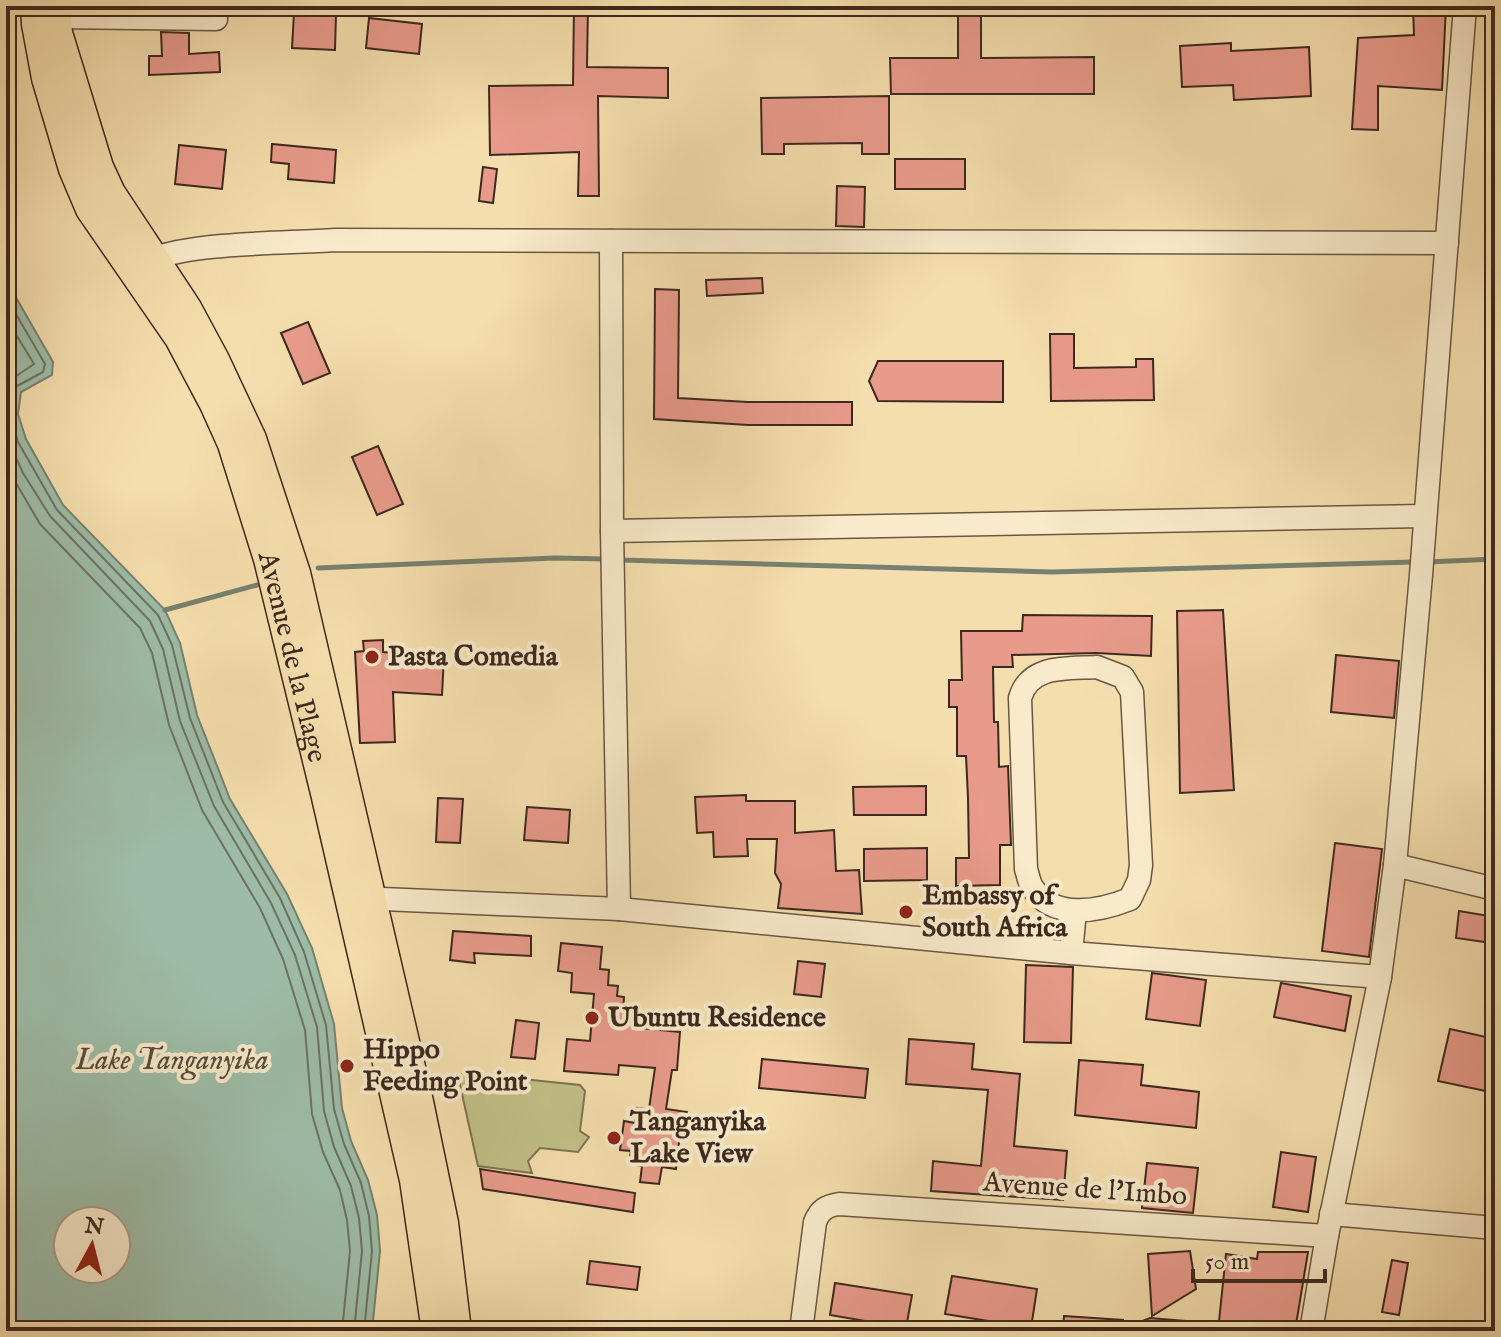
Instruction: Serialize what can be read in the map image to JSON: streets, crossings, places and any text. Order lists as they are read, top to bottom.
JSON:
{
  "streets": {
    "main road": ["Avenue de la Plage"],
    "street": ["Avenue de l'Imbo"]
  },
  "water": ["Lake Tanganyika"],
  "places": [
    "Pasta Comedia",
    "Embassy of South Africa",
    "Ubuntu Residence",
    "Hippo Feeding Point",
    "Tanganyika Lake View"
  ],
  "scale_bar": "50 m",
  "north": "top"
}
